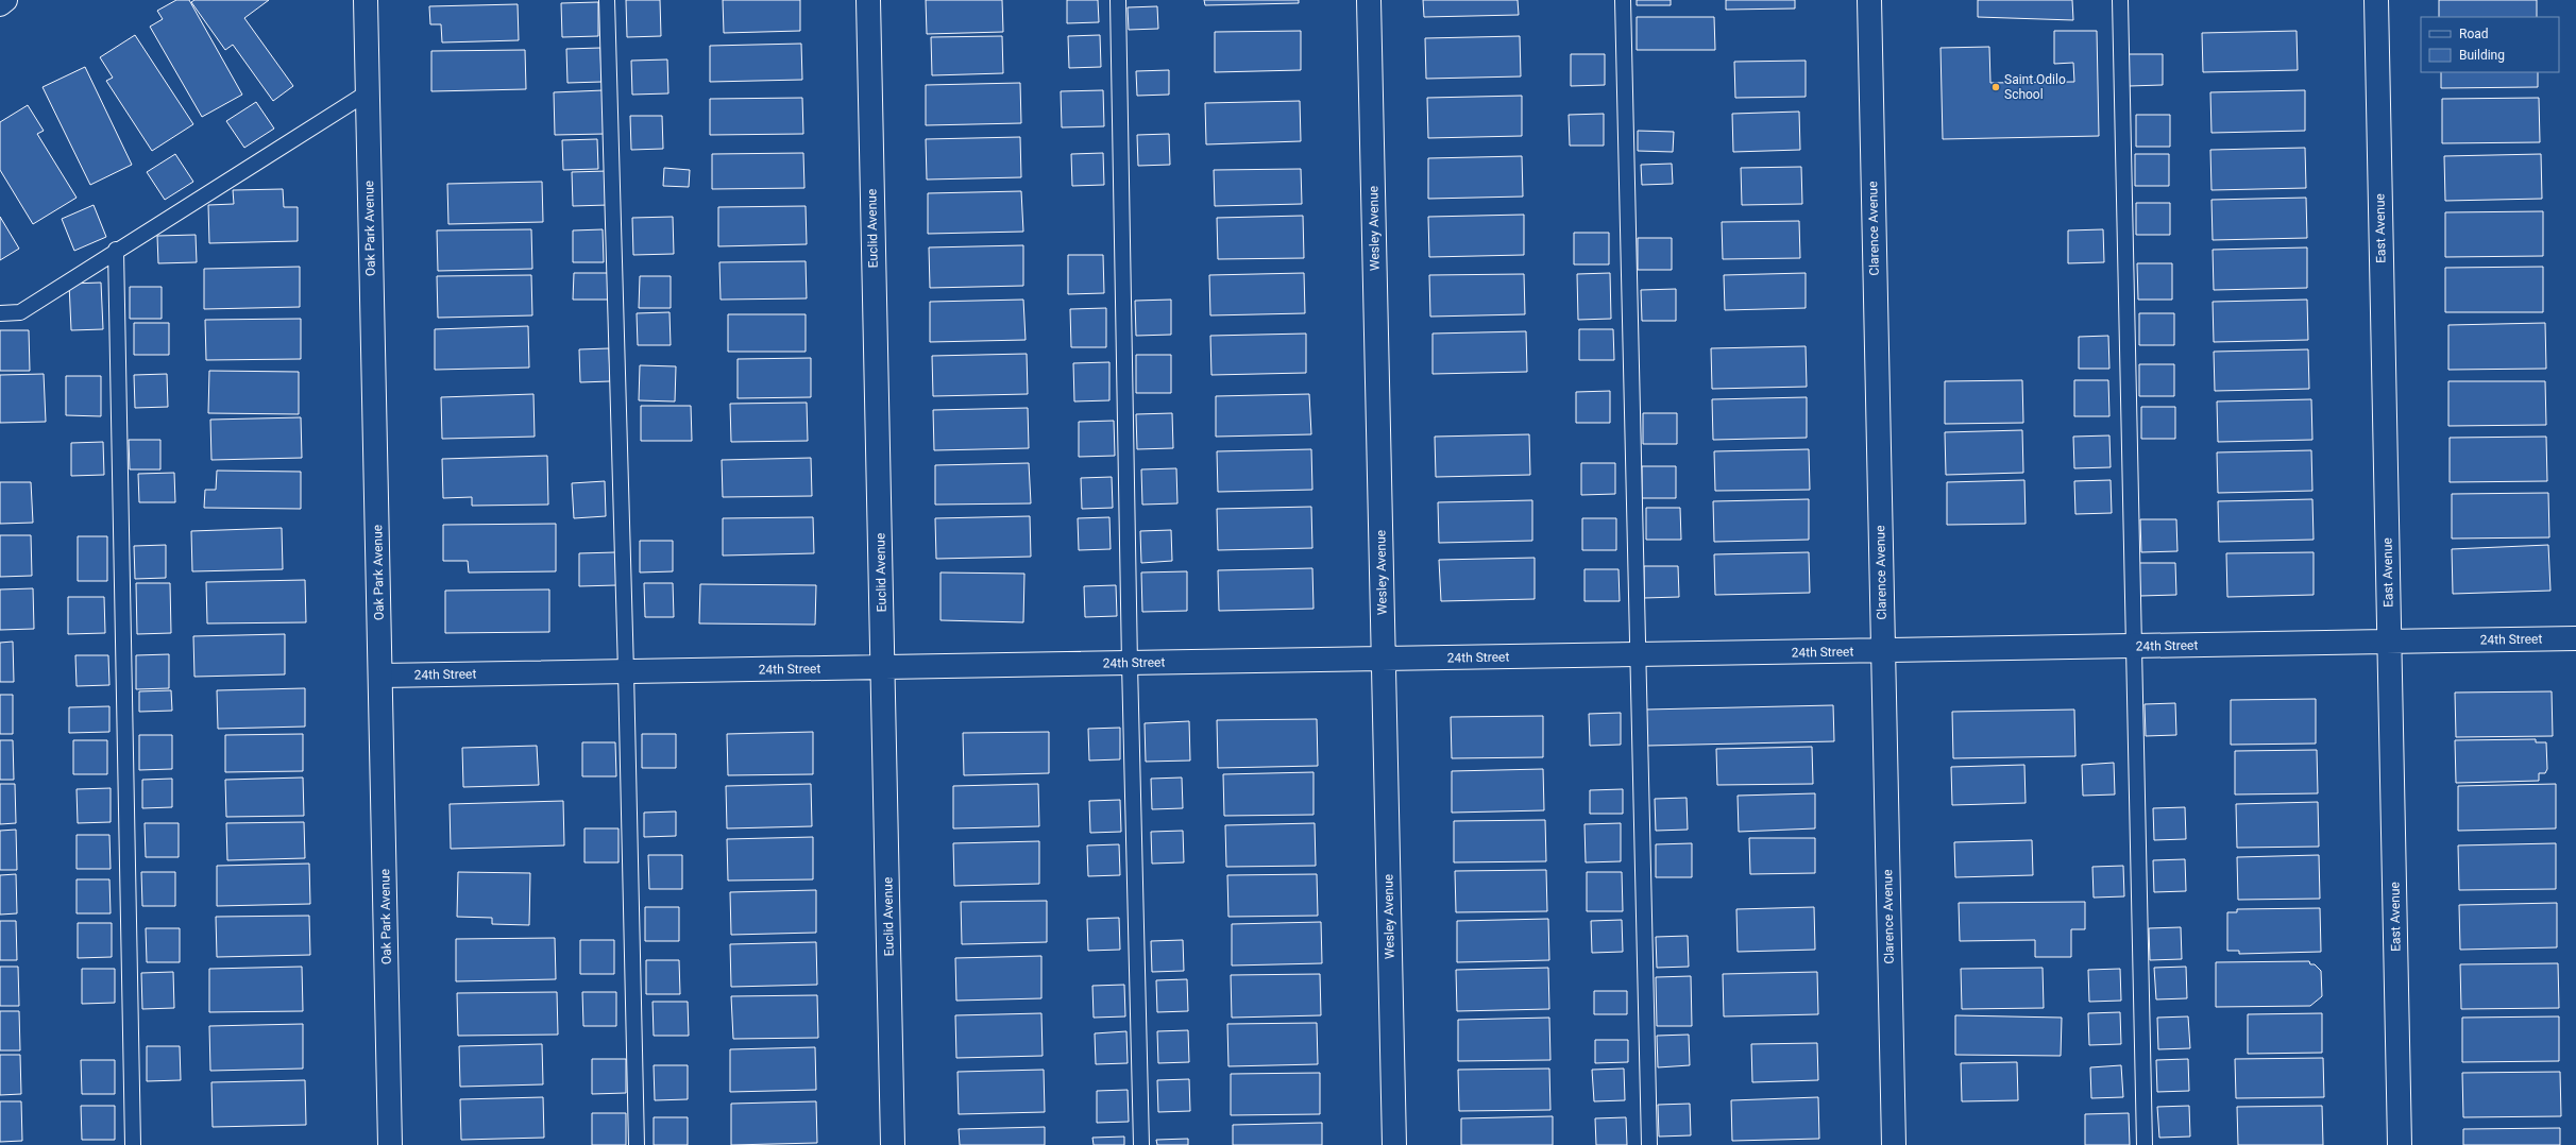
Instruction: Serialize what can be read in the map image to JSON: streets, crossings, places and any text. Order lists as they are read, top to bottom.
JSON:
{
  "streets": {
    "street": [
      "Oak Park Avenue",
      "Euclid Avenue",
      "Wesley Avenue",
      "Clarence Avenue",
      "East Avenue",
      "24th Street"
    ]
  },
  "crossings": [
    ["Oak Park Avenue", "24th Street"],
    ["Euclid Avenue", "24th Street"],
    ["Wesley Avenue", "24th Street"],
    ["Clarence Avenue", "24th Street"],
    ["East Avenue", "24th Street"]
  ],
  "places": ["Saint Odilo School"],
  "legend": ["Road", "Building"]
}
